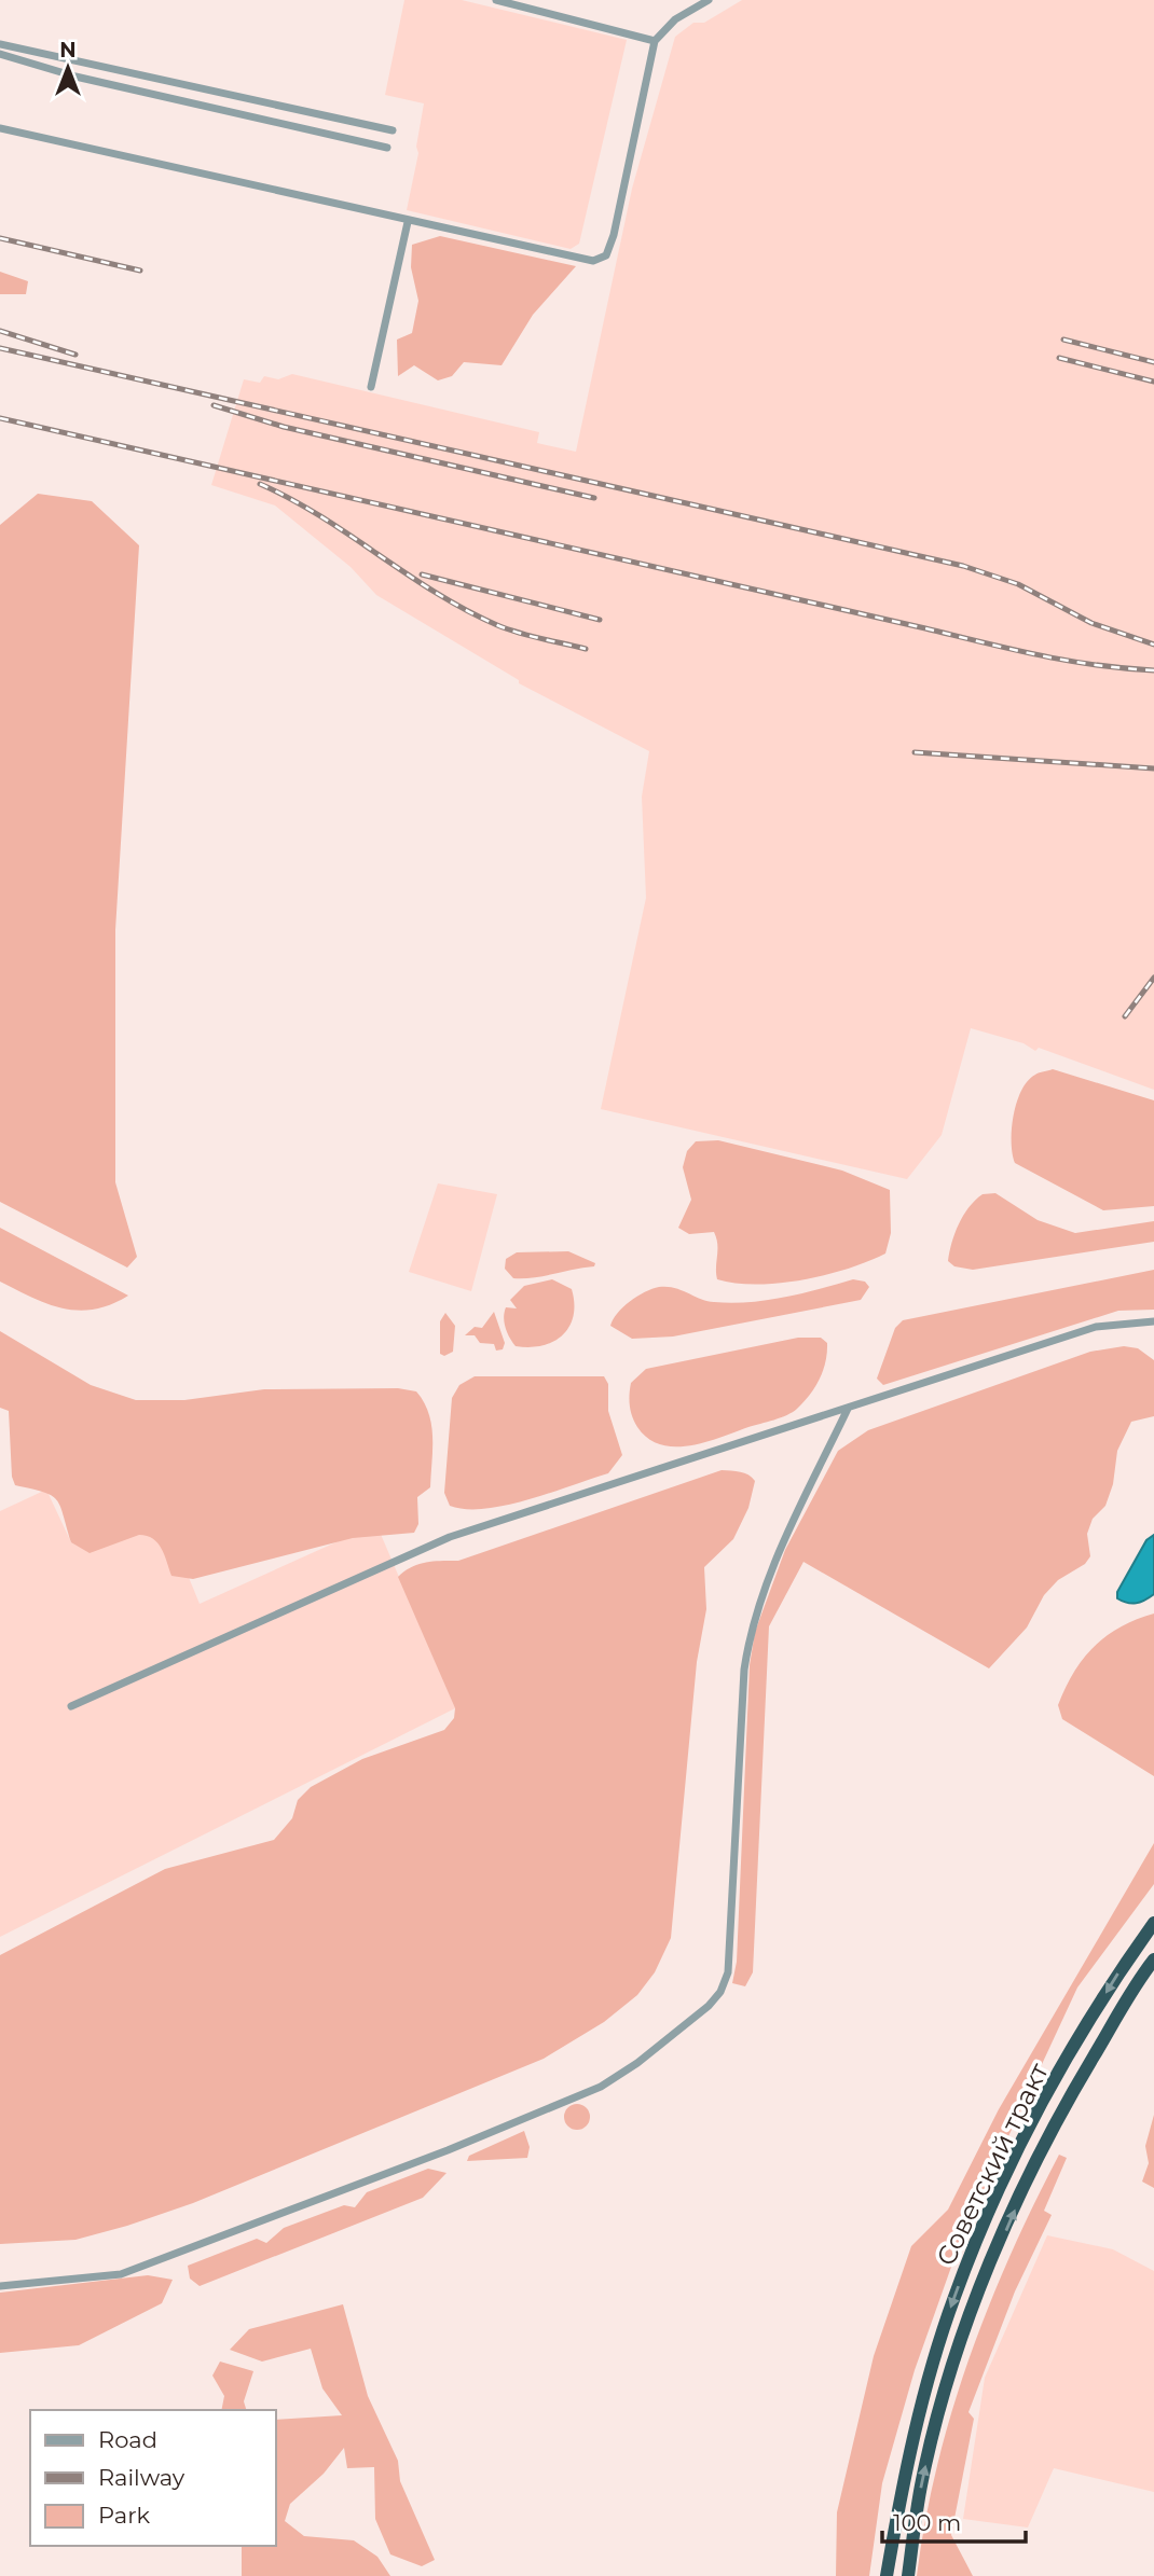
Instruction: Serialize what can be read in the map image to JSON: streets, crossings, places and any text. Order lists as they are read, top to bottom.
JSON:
{
  "streets": {
    "highway": ["Советский тракт"]
  },
  "legend": ["Road", "Railway", "Park"],
  "scale_bar": "100 m",
  "north": "top"
}
